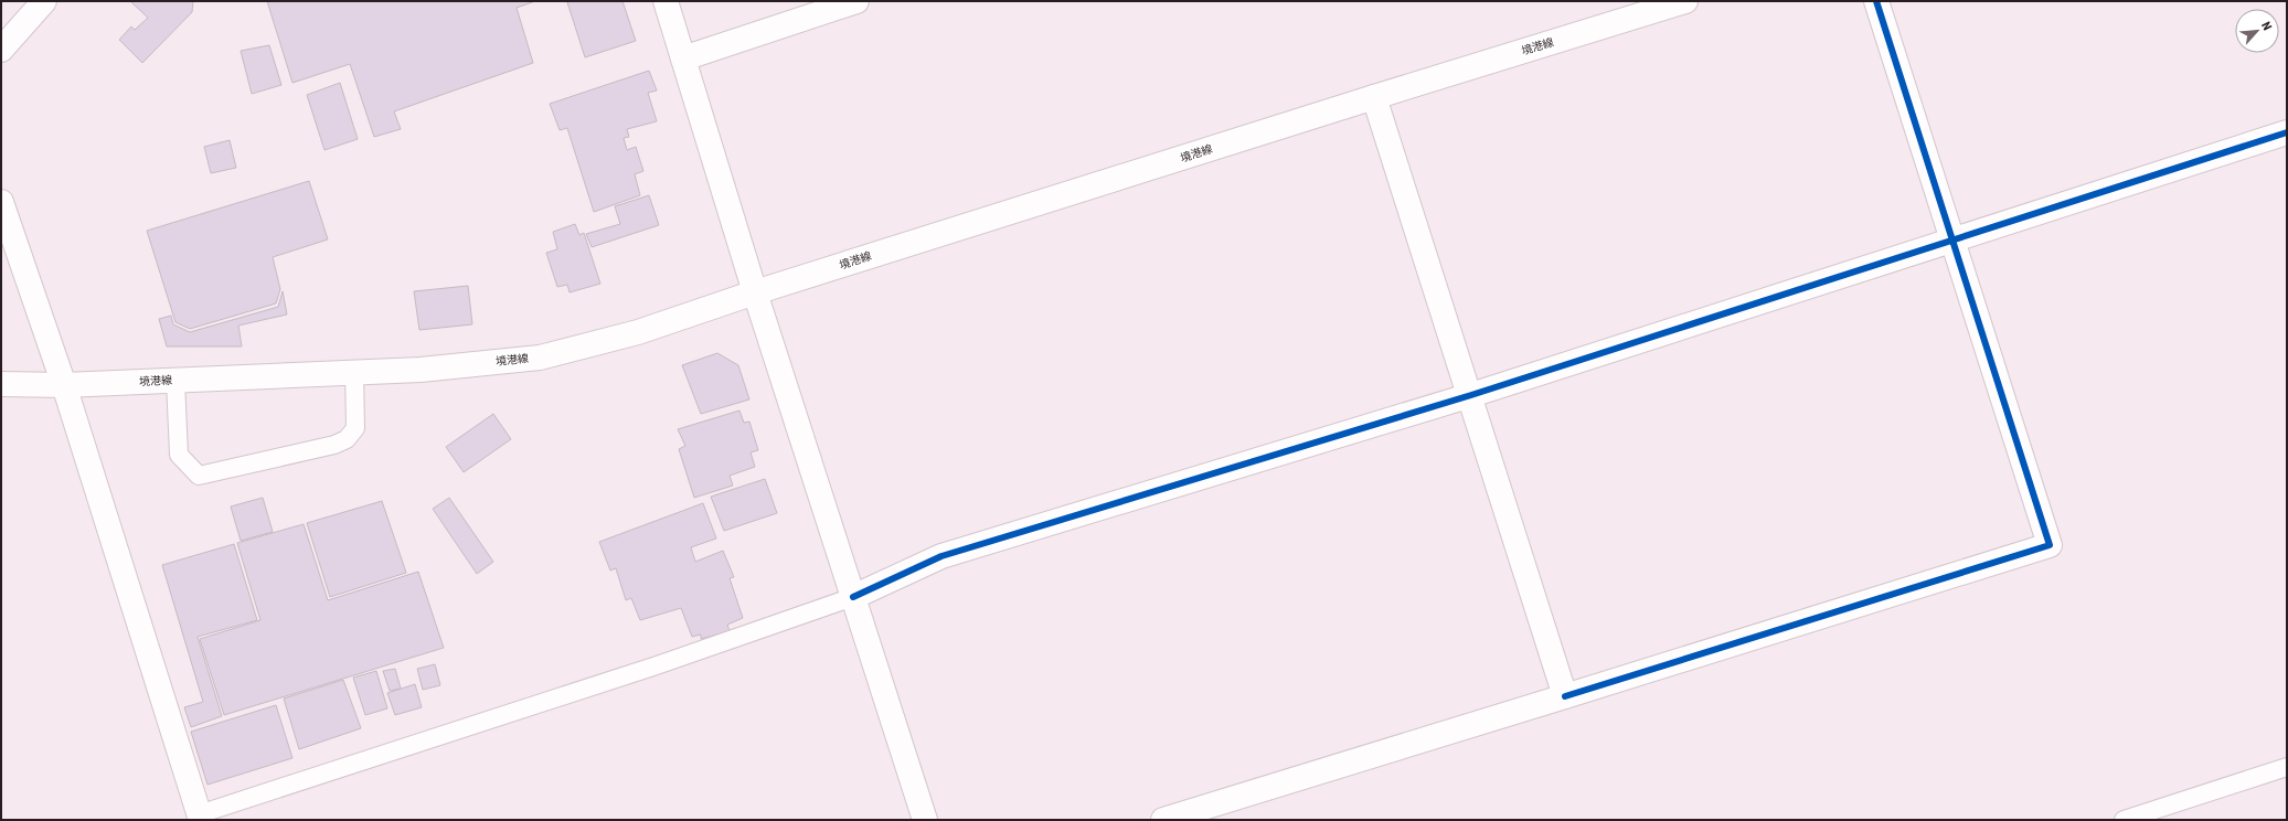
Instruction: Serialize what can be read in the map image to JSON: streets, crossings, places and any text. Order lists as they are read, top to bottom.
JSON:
{
  "streets": {
    "street": ["境港線"]
  },
  "north": "top right"
}
